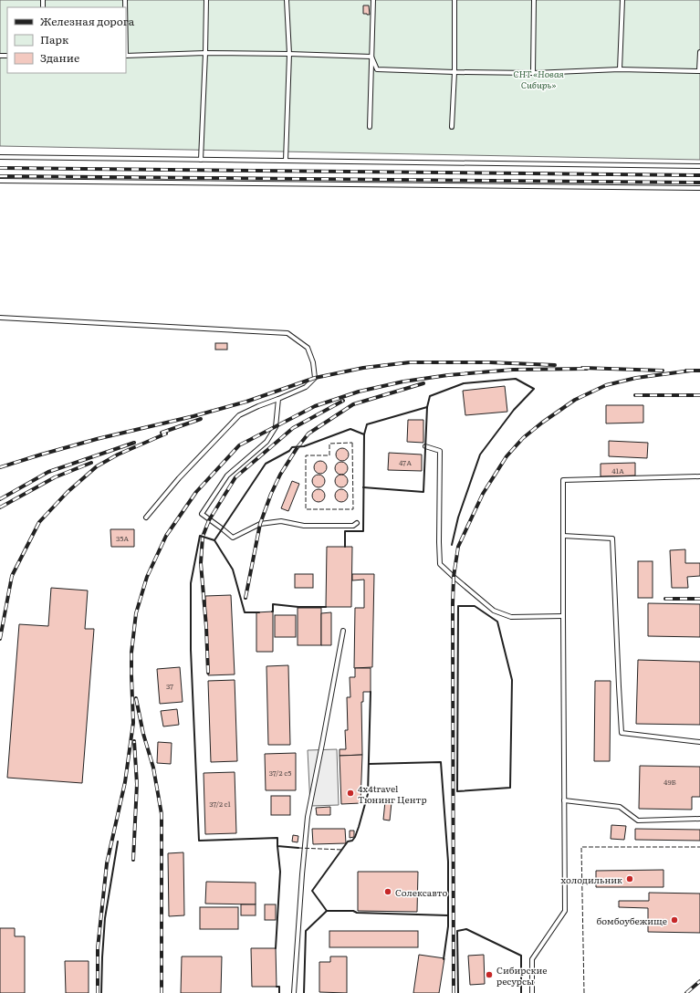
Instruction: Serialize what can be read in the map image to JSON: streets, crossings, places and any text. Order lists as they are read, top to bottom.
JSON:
{
  "parks": ["СНТ «Новая Сибирь»"],
  "places": [
    "4x4travel Тюнинг Центр",
    "холодильник",
    "Солексавто",
    "бомбоубежище",
    "Сибирские ресурсы"
  ],
  "house_numbers": [
    "47А",
    "41А",
    "35А",
    "37",
    "37/2 с5",
    "49Б",
    "37/2 с1"
  ],
  "legend": ["Железная дорога", "Парк", "Здание"]
}
